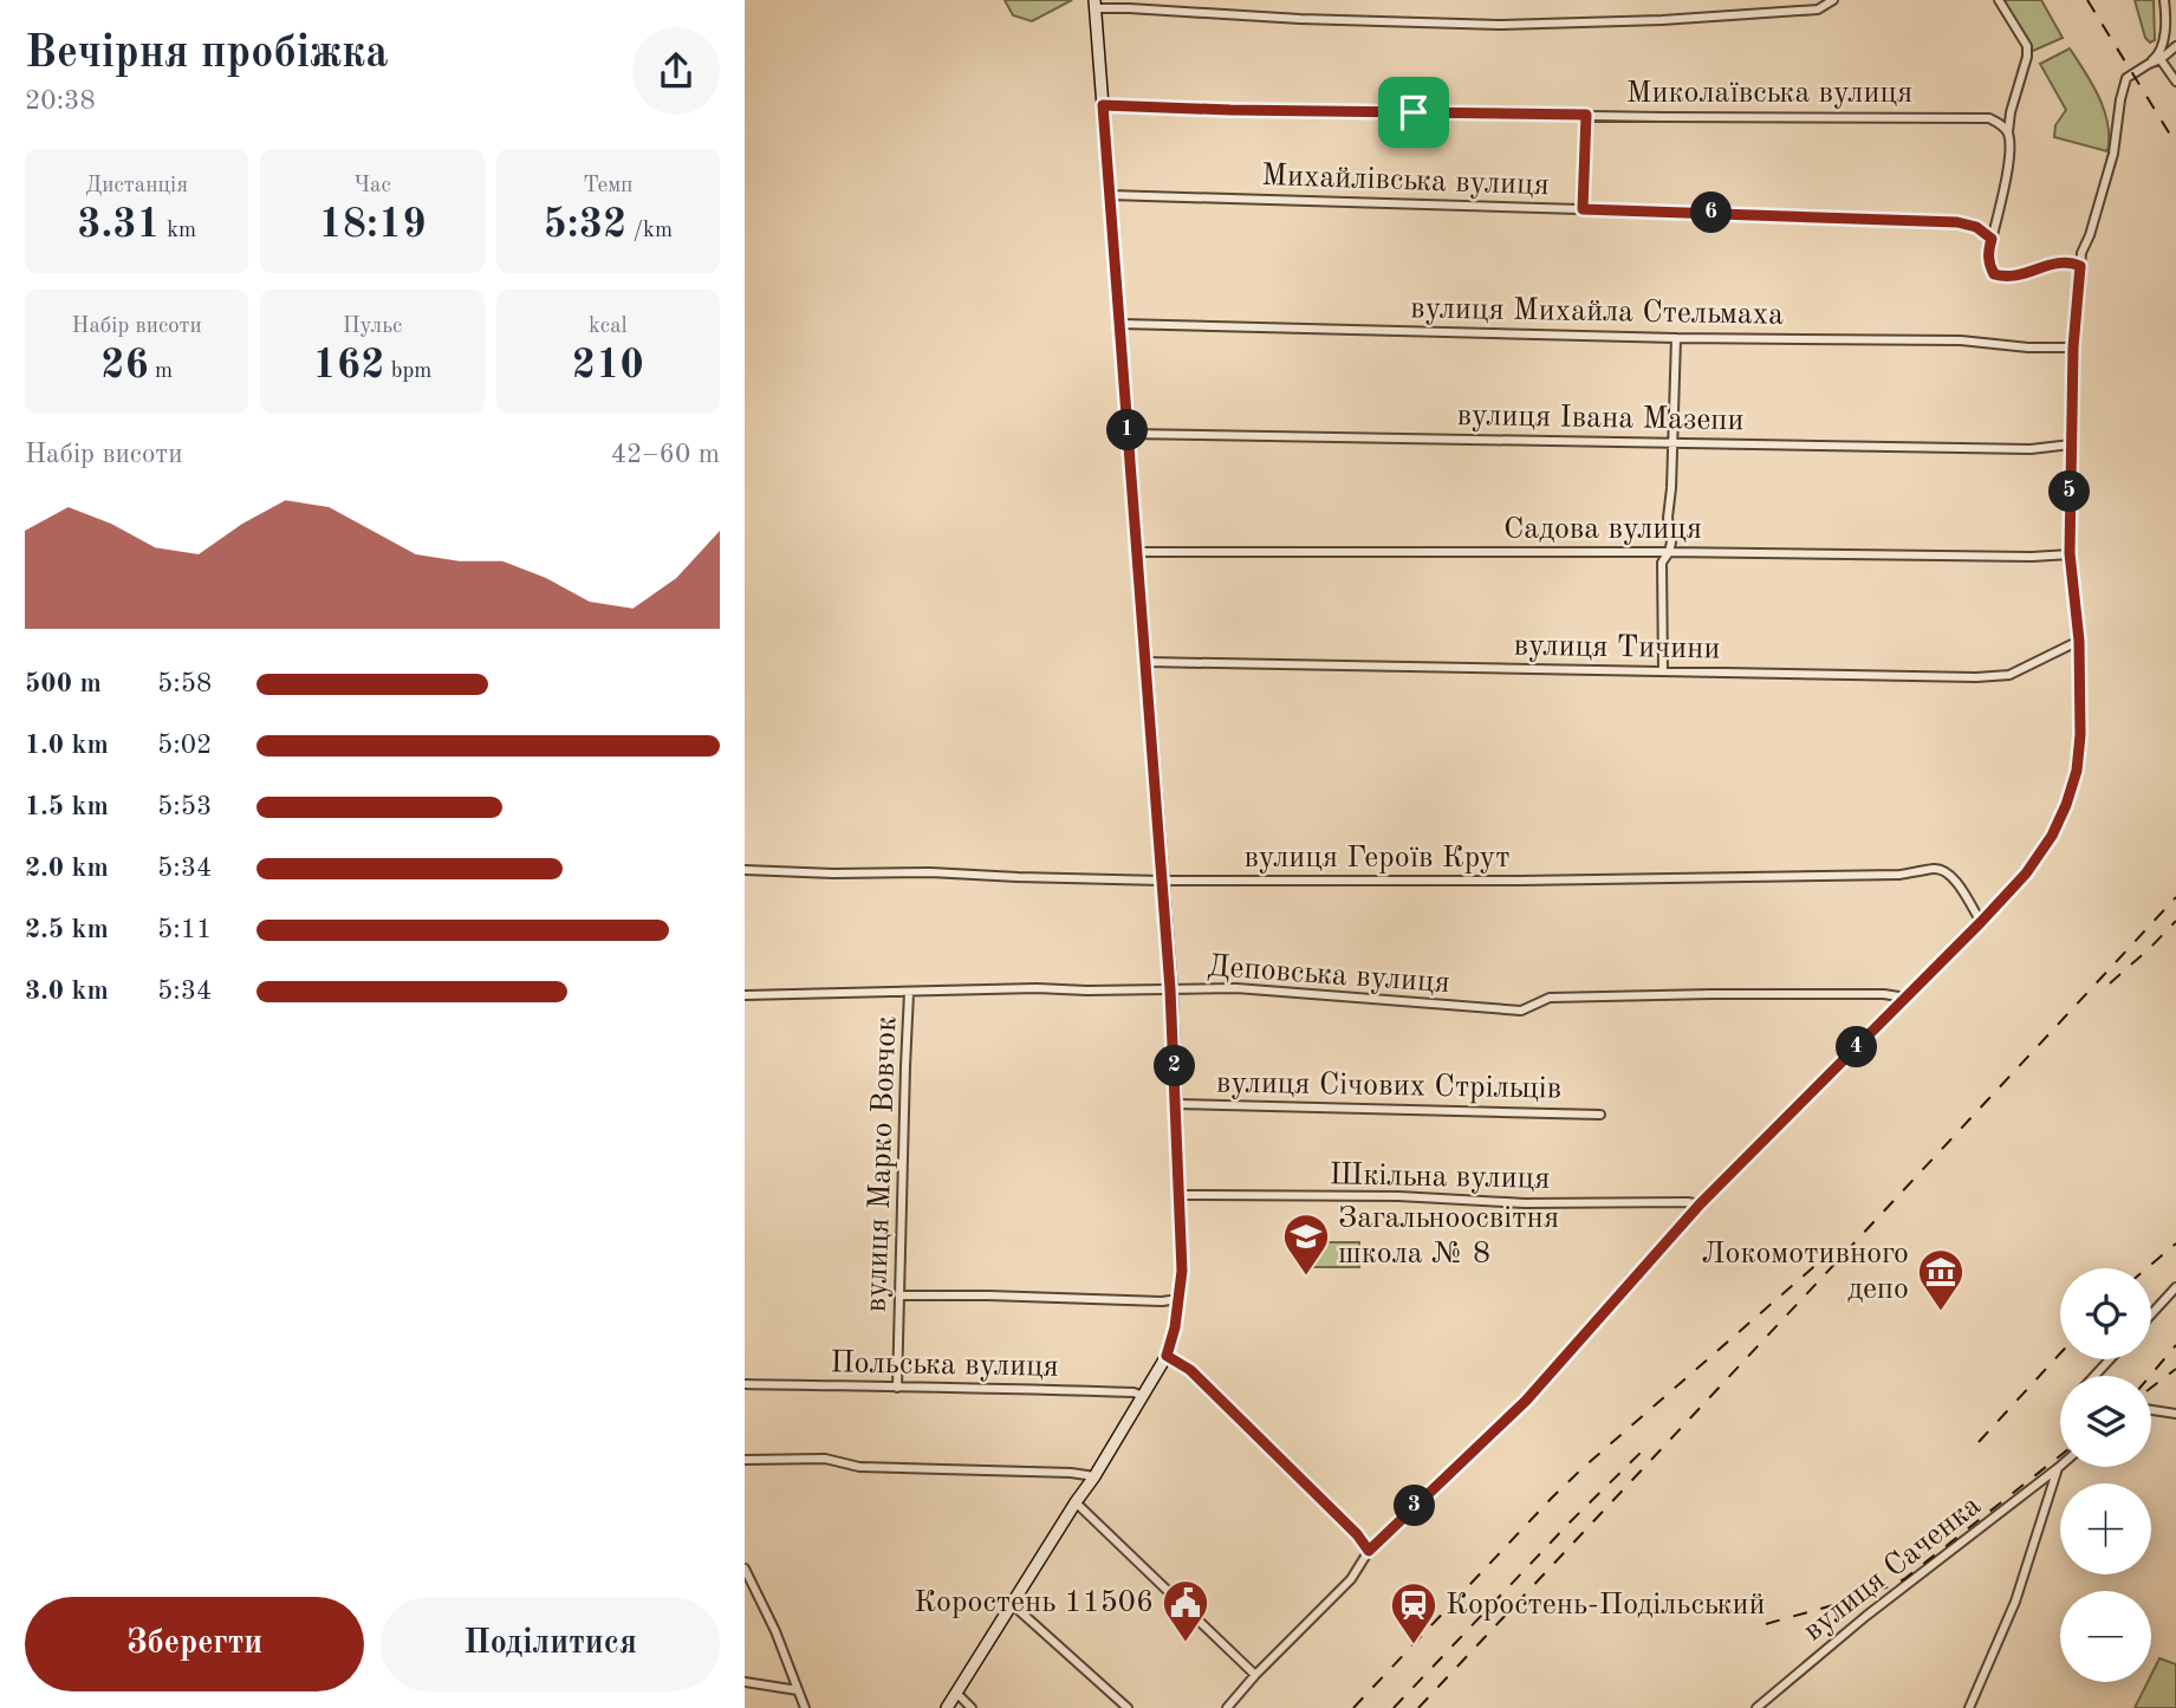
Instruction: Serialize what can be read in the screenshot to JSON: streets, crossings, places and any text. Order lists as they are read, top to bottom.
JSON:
{
  "streets": {
    "street": [
      "Миколаївська вулиця",
      "Михайлівська вулиця",
      "вулиця Михайла Стельмаха",
      "вулиця Івана Мазепи",
      "Садова вулиця",
      "вулиця Тичини",
      "вулиця Героїв Крут",
      "Деповська вулиця",
      "вулиця Січових Стрільців",
      "вулиця Марко Вовчок",
      "Шкільна вулиця",
      "Польська вулиця",
      "вулиця Саченка"
    ]
  },
  "crossings": [
    ["Деповська вулиця", "вулиця Марко Вовчок"],
    ["вулиця Марко Вовчок", "Польська вулиця"]
  ],
  "places": {
    "school or university": ["Загальноосвітня школа № 8"],
    "museum": ["Локомотивного депо"],
    "public building": ["Коростень 11506"],
    "station": ["Коростень-Подільський"]
  },
  "page": {
    "heading": ["Вечірня пробіжка", "20:38"],
    "stats": [
      ["Дистанція", "3.31 km"],
      ["Час", "18:19"],
      ["Темп", "5:32 /km"],
      ["Набір висоти", "26 m"],
      ["Пульс", "162 bpm"],
      ["kcal", "210"]
    ],
    "pins": [
      "6",
      "1",
      "5",
      "4",
      "2",
      "3"
    ],
    "chart": ["Набір висоти", "42–60 m"],
    "list": [
      {
        "name": "500 m",
        "note": "5:58"
      },
      {
        "name": "1.0 km",
        "note": "5:02"
      },
      {
        "name": "1.5 km",
        "note": "5:53"
      },
      {
        "name": "2.0 km",
        "note": "5:34"
      },
      {
        "name": "2.5 km",
        "note": "5:11"
      },
      {
        "name": "3.0 km",
        "note": "5:34"
      }
    ],
    "map_buttons": ["+", "−"],
    "buttons": ["Зберегти", "Поділитися"]
  }
}
